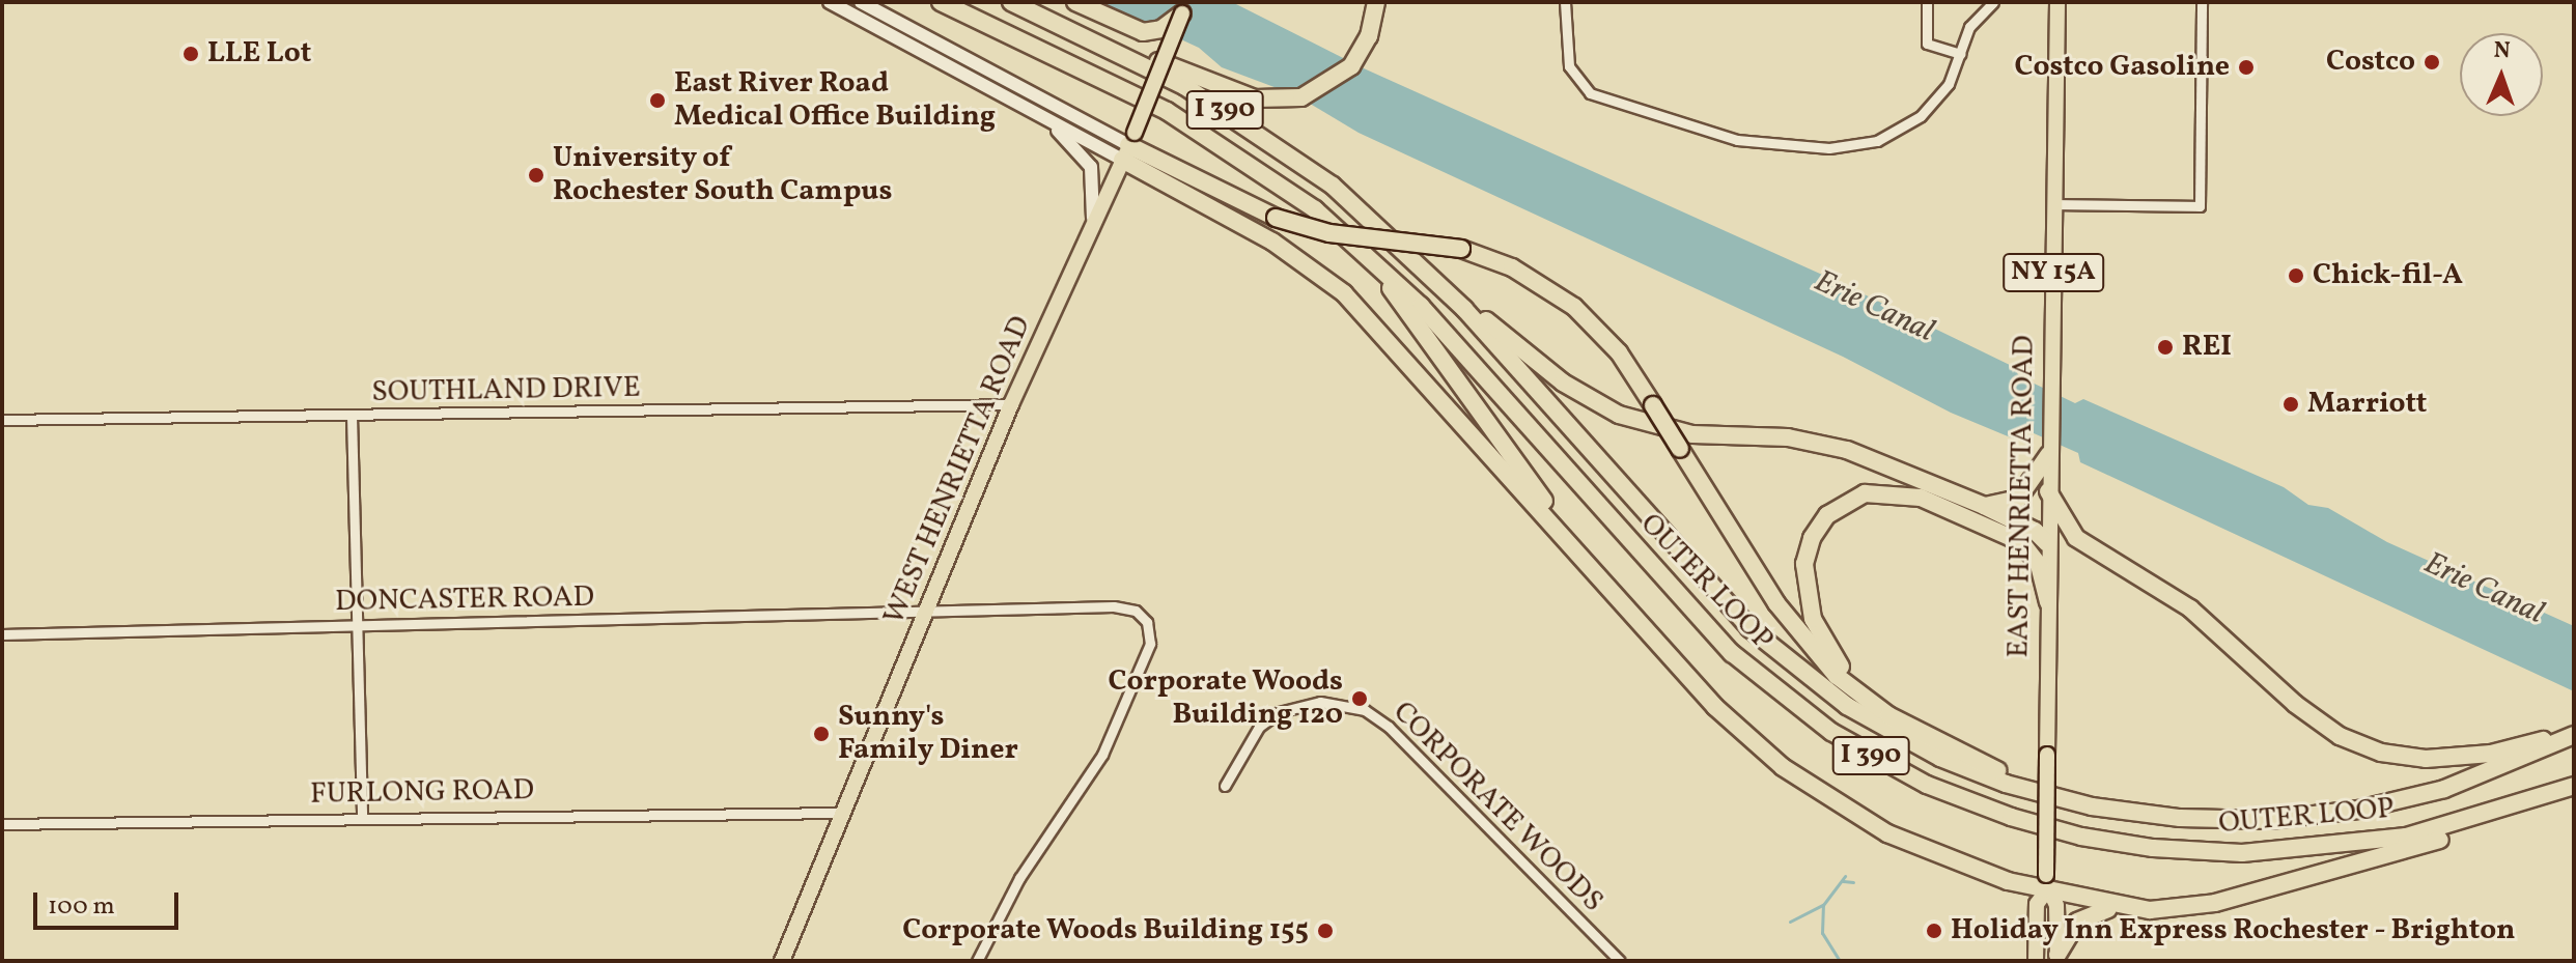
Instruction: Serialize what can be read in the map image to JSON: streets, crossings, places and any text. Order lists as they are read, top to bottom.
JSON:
{
  "streets": {
    "highway": ["I 390", "OUTER LOOP"],
    "main road": ["NY 15A", "WEST HENRIETTA ROAD", "EAST HENRIETTA ROAD"],
    "street": [
      "SOUTHLAND DRIVE",
      "DONCASTER ROAD",
      "FURLONG ROAD",
      "CORPORATE WOODS"
    ]
  },
  "crossings": [
    ["SOUTHLAND DRIVE", "WEST HENRIETTA ROAD"],
    ["WEST HENRIETTA ROAD", "DONCASTER ROAD"],
    ["WEST HENRIETTA ROAD", "FURLONG ROAD"]
  ],
  "water": ["Erie Canal"],
  "places": [
    "LLE Lot",
    "Costco",
    "Costco Gasoline",
    "East River Road Medical Office Building",
    "University of Rochester South Campus",
    "Chick-fil-A",
    "REI",
    "Marriott",
    "Corporate Woods Building 120",
    "Sunny's Family Diner",
    "Corporate Woods Building 155",
    "Holiday Inn Express Rochester - Brighton"
  ],
  "scale_bar": "100 m",
  "north": "top"
}
